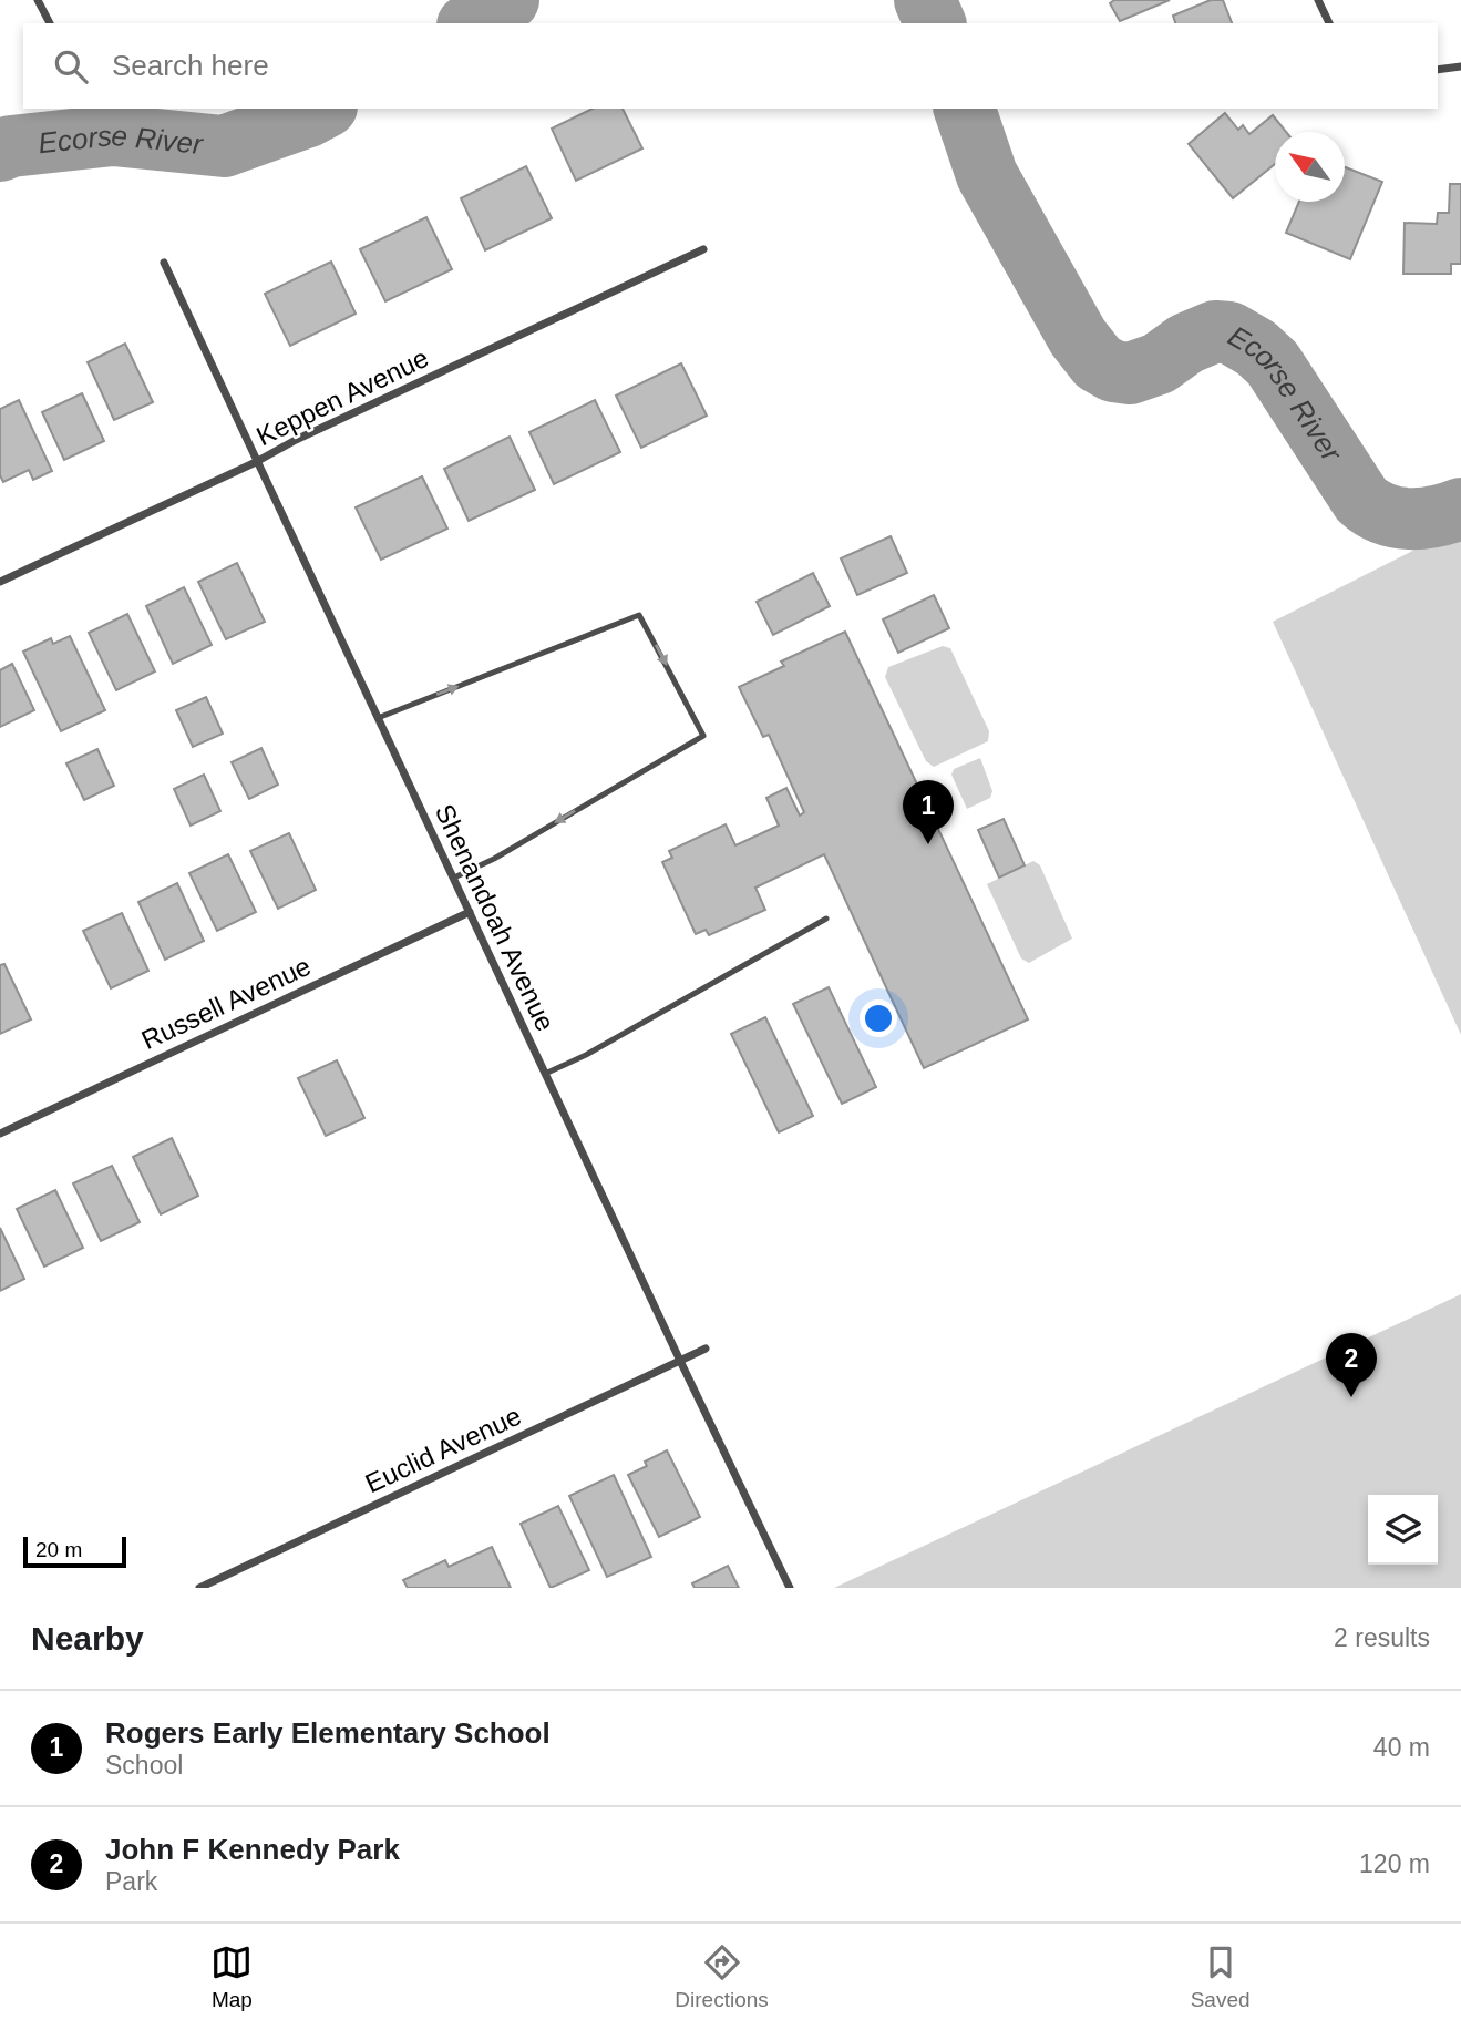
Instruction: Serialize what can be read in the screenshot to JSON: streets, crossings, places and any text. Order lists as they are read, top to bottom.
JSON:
{
  "streets": {
    "street": [
      "Keppen Avenue",
      "Shenandoah Avenue",
      "Russell Avenue",
      "Euclid Avenue"
    ]
  },
  "crossings": [
    ["Keppen Avenue", "Shenandoah Avenue"],
    ["Shenandoah Avenue", "Russell Avenue"],
    ["Shenandoah Avenue", "Euclid Avenue"]
  ],
  "water": ["Ecorse River"],
  "scale_bar": "20 m",
  "north": "top left",
  "page": {
    "search": "Search here",
    "pins": ["1", "2"],
    "scale": "20 m",
    "heading": ["Nearby", "2 results"],
    "list": [
      {
        "mark": "1",
        "name": "Rogers Early Elementary School",
        "note": "School",
        "value": "40 m"
      },
      {
        "mark": "2",
        "name": "John F Kennedy Park",
        "note": "Park",
        "value": "120 m"
      }
    ],
    "nav": ["Map", "Directions", "Saved"]
  }
}
